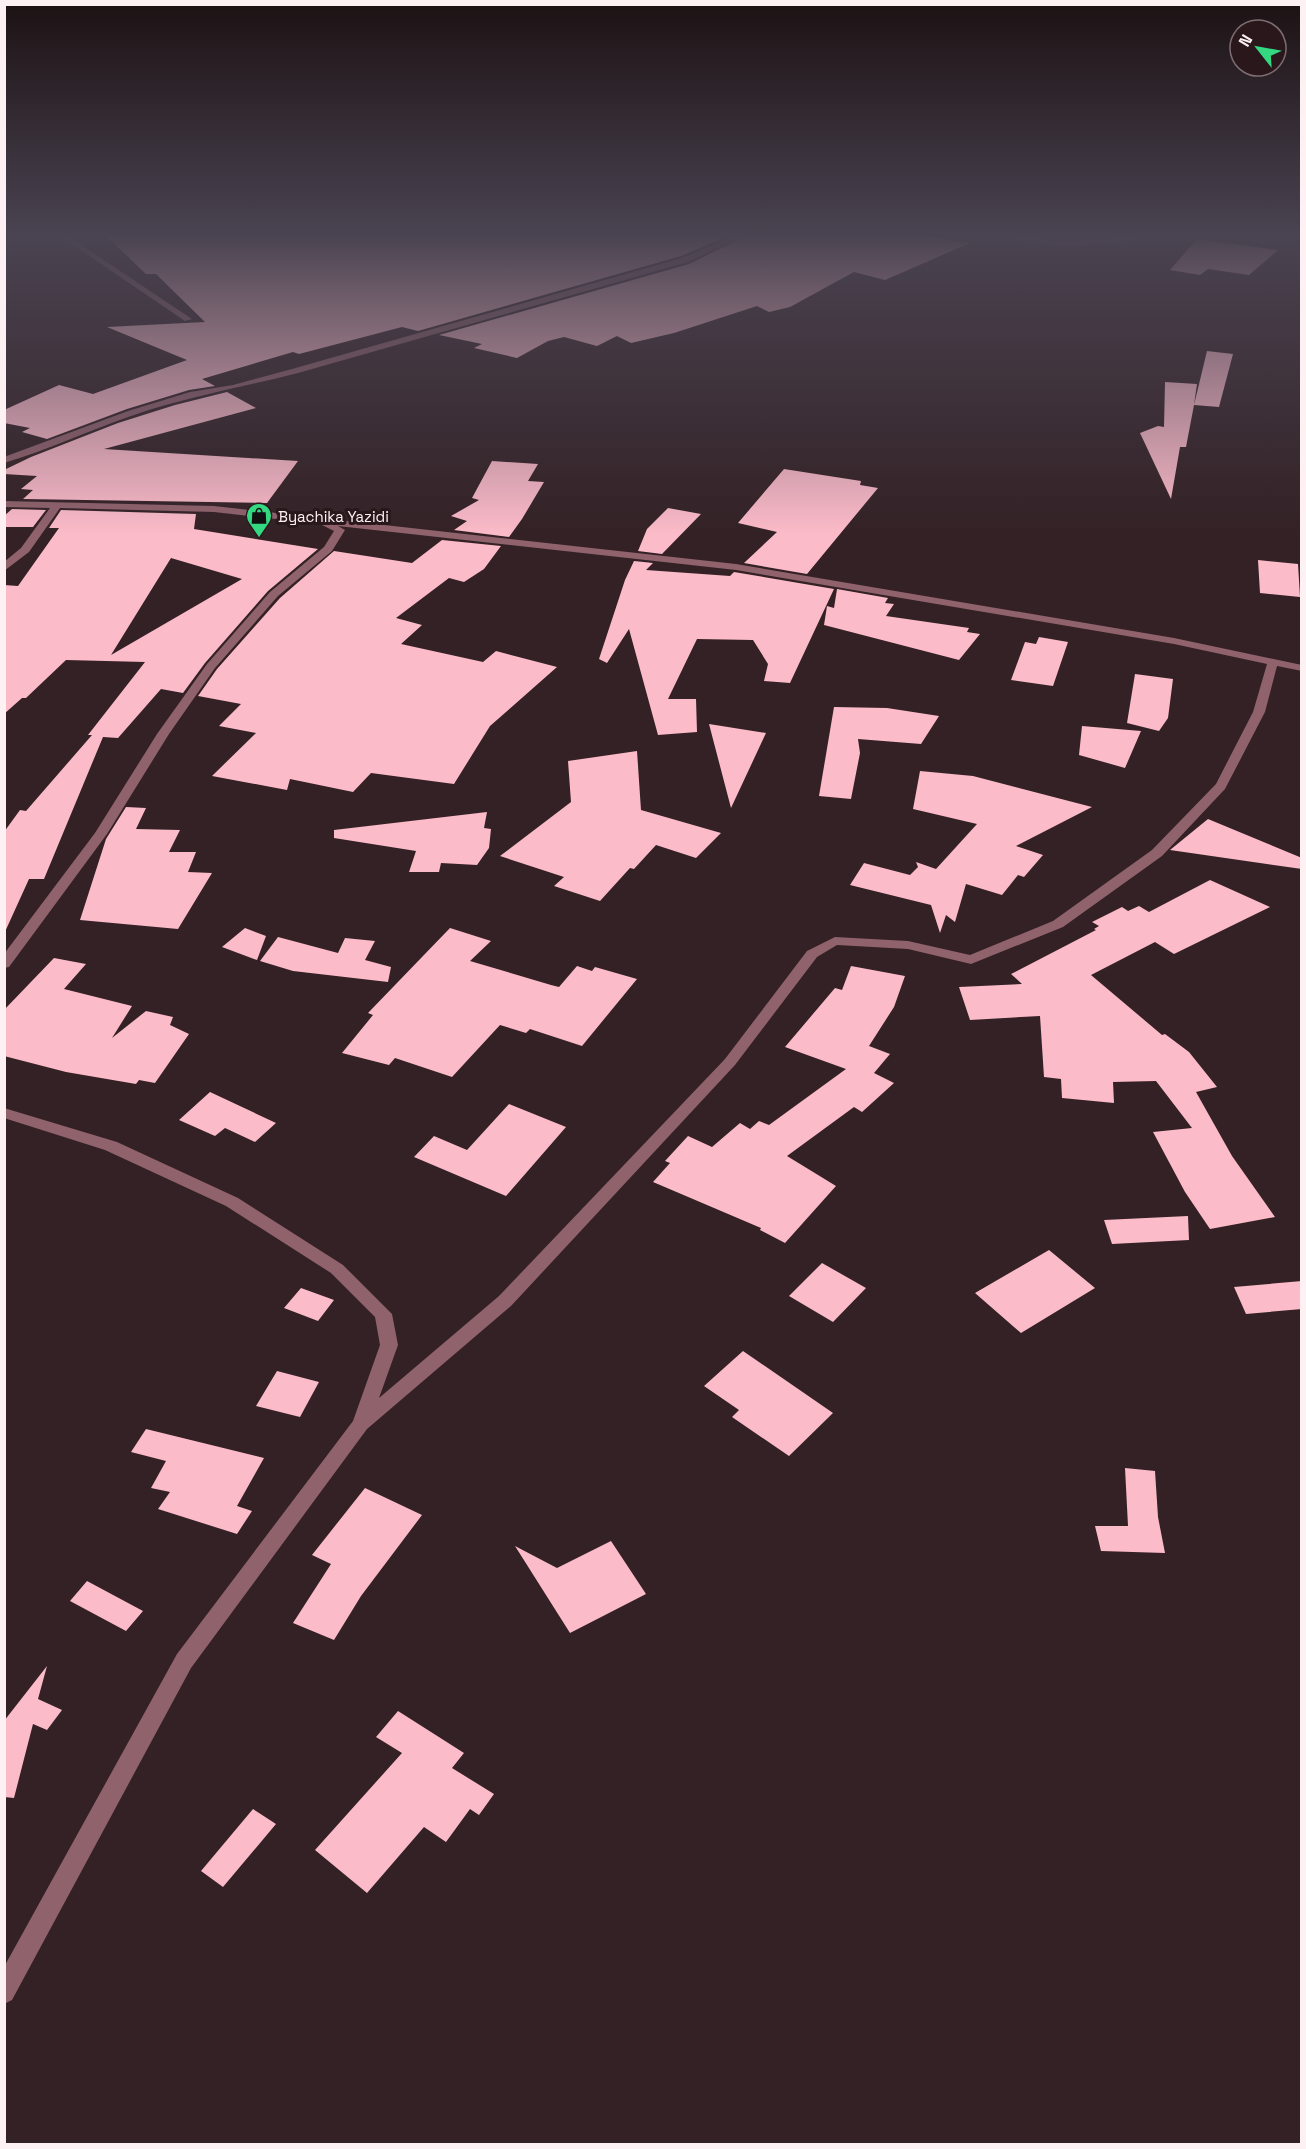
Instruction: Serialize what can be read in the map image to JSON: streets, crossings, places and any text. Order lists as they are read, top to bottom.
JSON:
{
  "places": {
    "shop": ["Byachika Yazidi"]
  },
  "north": "top left"
}
